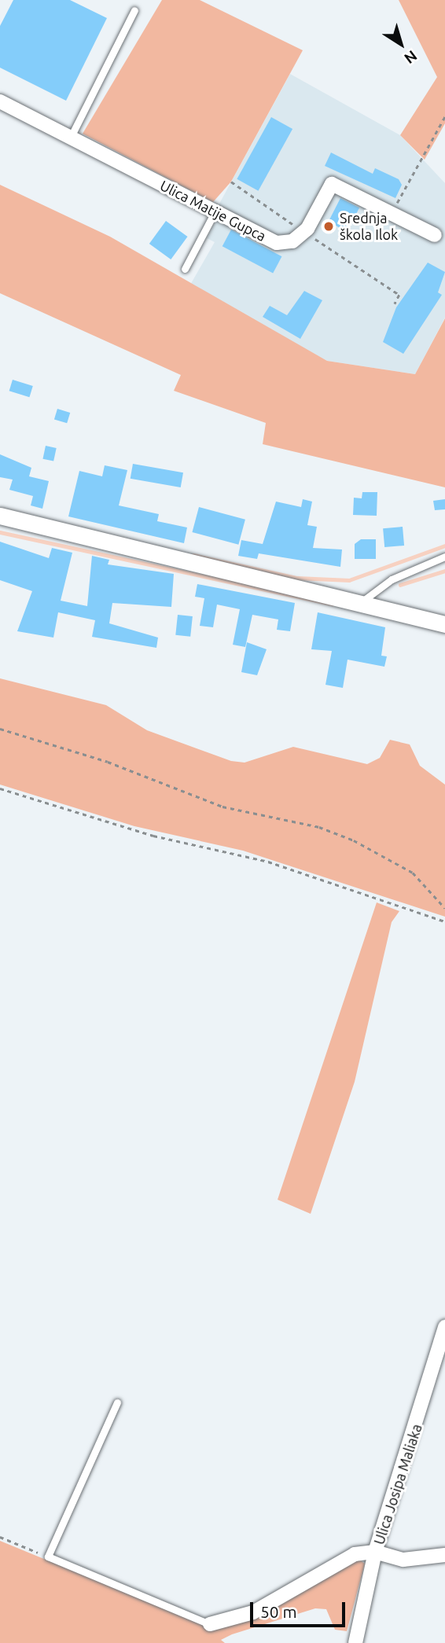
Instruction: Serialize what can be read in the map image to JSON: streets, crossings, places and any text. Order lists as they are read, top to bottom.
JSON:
{
  "streets": {
    "street": ["Ulica Matije Gupca", "Ulica Josipa Maliaka"]
  },
  "places": ["Srednja škola Ilok"],
  "scale_bar": "50 m",
  "north": "bottom right"
}
